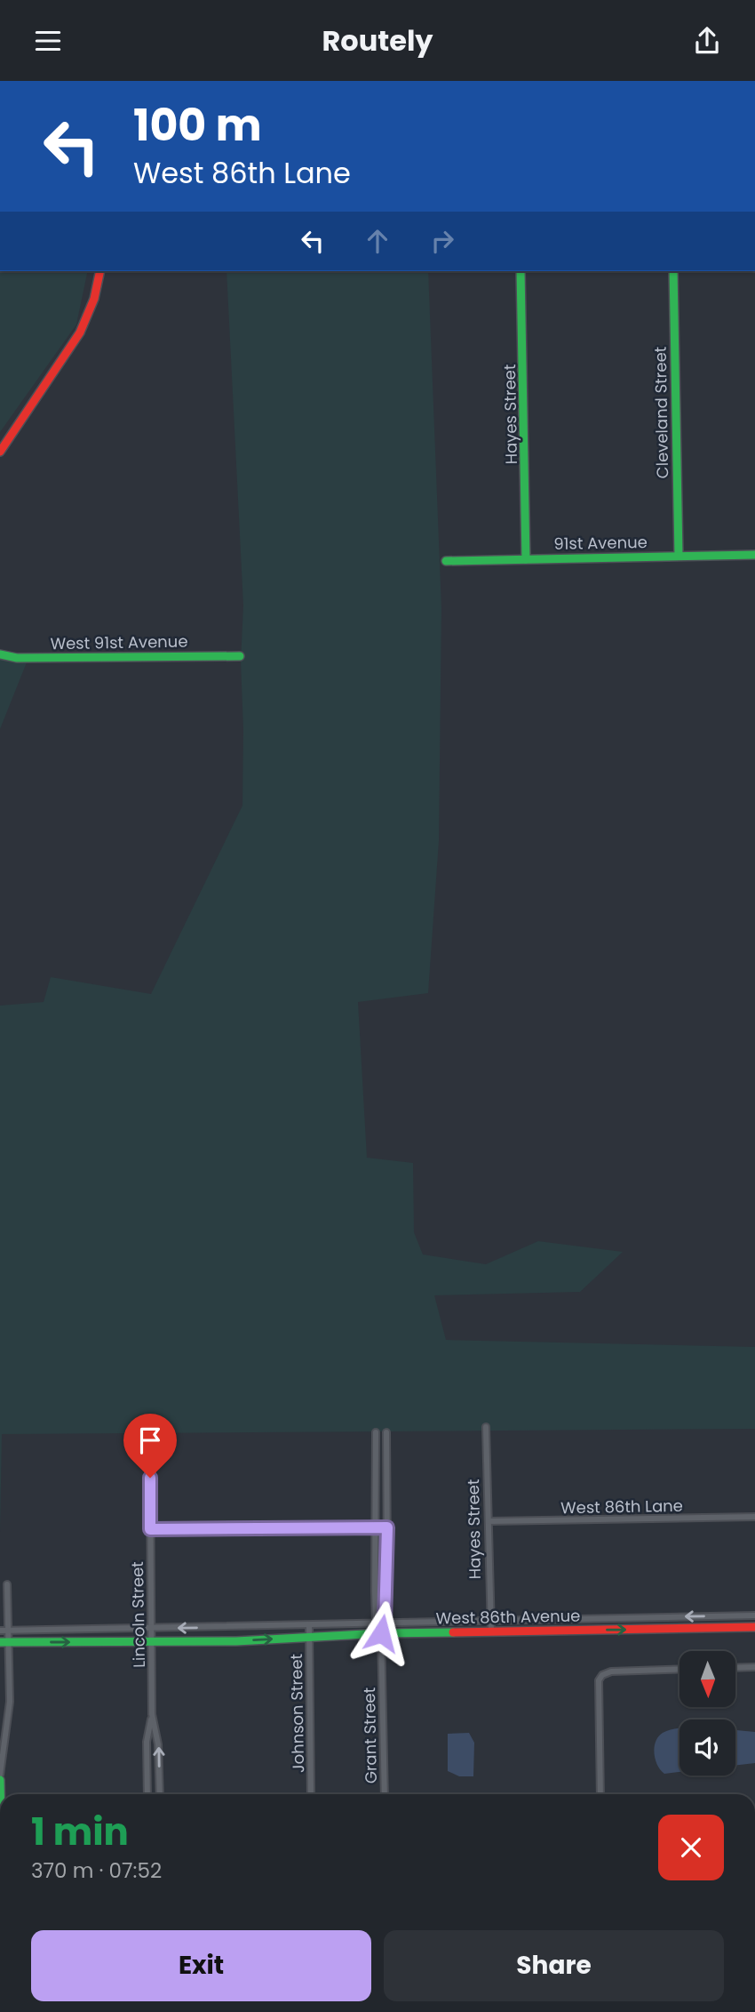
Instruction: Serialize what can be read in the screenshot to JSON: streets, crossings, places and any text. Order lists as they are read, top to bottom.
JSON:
{
  "streets": {
    "street": [
      "Cleveland Street",
      "Hayes Street",
      "91st Avenue",
      "West 91st Avenue",
      "West 86th Lane",
      "Lincoln Street",
      "West 86th Avenue",
      "Johnson Street",
      "Grant Street"
    ]
  },
  "crossings": [
    ["Cleveland Street", "91st Avenue"],
    ["Hayes Street", "91st Avenue"],
    ["Hayes Street", "West 86th Lane"],
    ["Hayes Street", "West 86th Avenue"],
    ["Lincoln Street", "West 86th Avenue"],
    ["West 86th Avenue", "Johnson Street"],
    ["West 86th Avenue", "Grant Street"]
  ],
  "north": "bottom",
  "page": {
    "header": "Routely",
    "turn": ["100 m", "West 86th Lane"],
    "heading": ["1 min", "370 m · 07:52"],
    "buttons": ["Exit", "Share"]
  }
}
